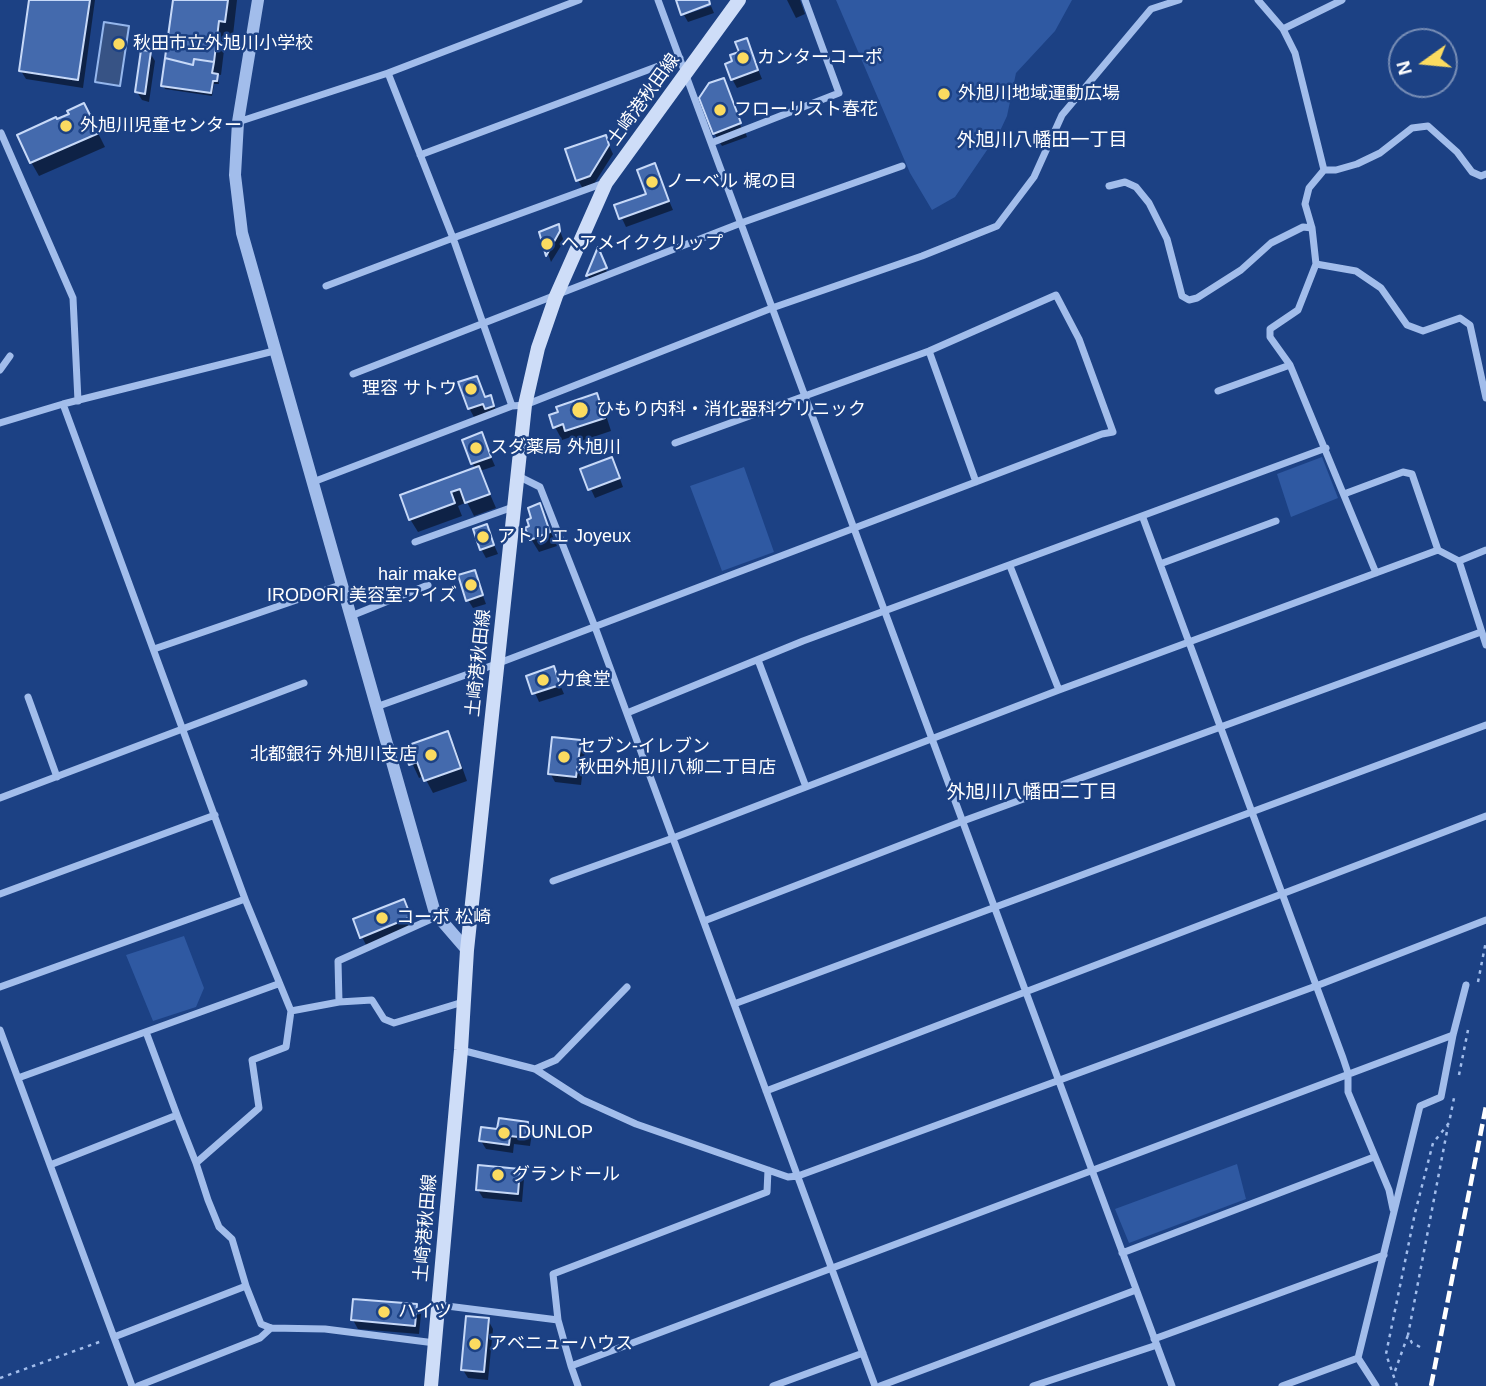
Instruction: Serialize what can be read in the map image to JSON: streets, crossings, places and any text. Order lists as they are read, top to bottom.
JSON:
{
  "streets": {
    "main road": ["土崎港秋田線"]
  },
  "districts": ["外旭川八幡田一丁目", "外旭川八幡田二丁目"],
  "places": [
    "秋田市立外旭川小学校",
    "カンターコーポ",
    "外旭川地域運動広場",
    "フローリスト春花",
    "外旭川児童センター",
    "ノーベル 梶の目",
    "ヘアメイククリップ",
    "理容 サトウ",
    "ひもり内科・消化器科クリニック",
    "スダ薬局 外旭川",
    "アトリエ Joyeux",
    "hair make IRODORI 美容室ワイズ",
    "力食堂",
    "北都銀行 外旭川支店",
    "セブン-イレブン 秋田外旭川八柳二丁目店",
    "コーポ 松崎",
    "DUNLOP",
    "グランドール",
    "ハイツ",
    "アベニューハウス"
  ],
  "north": "left"
}
